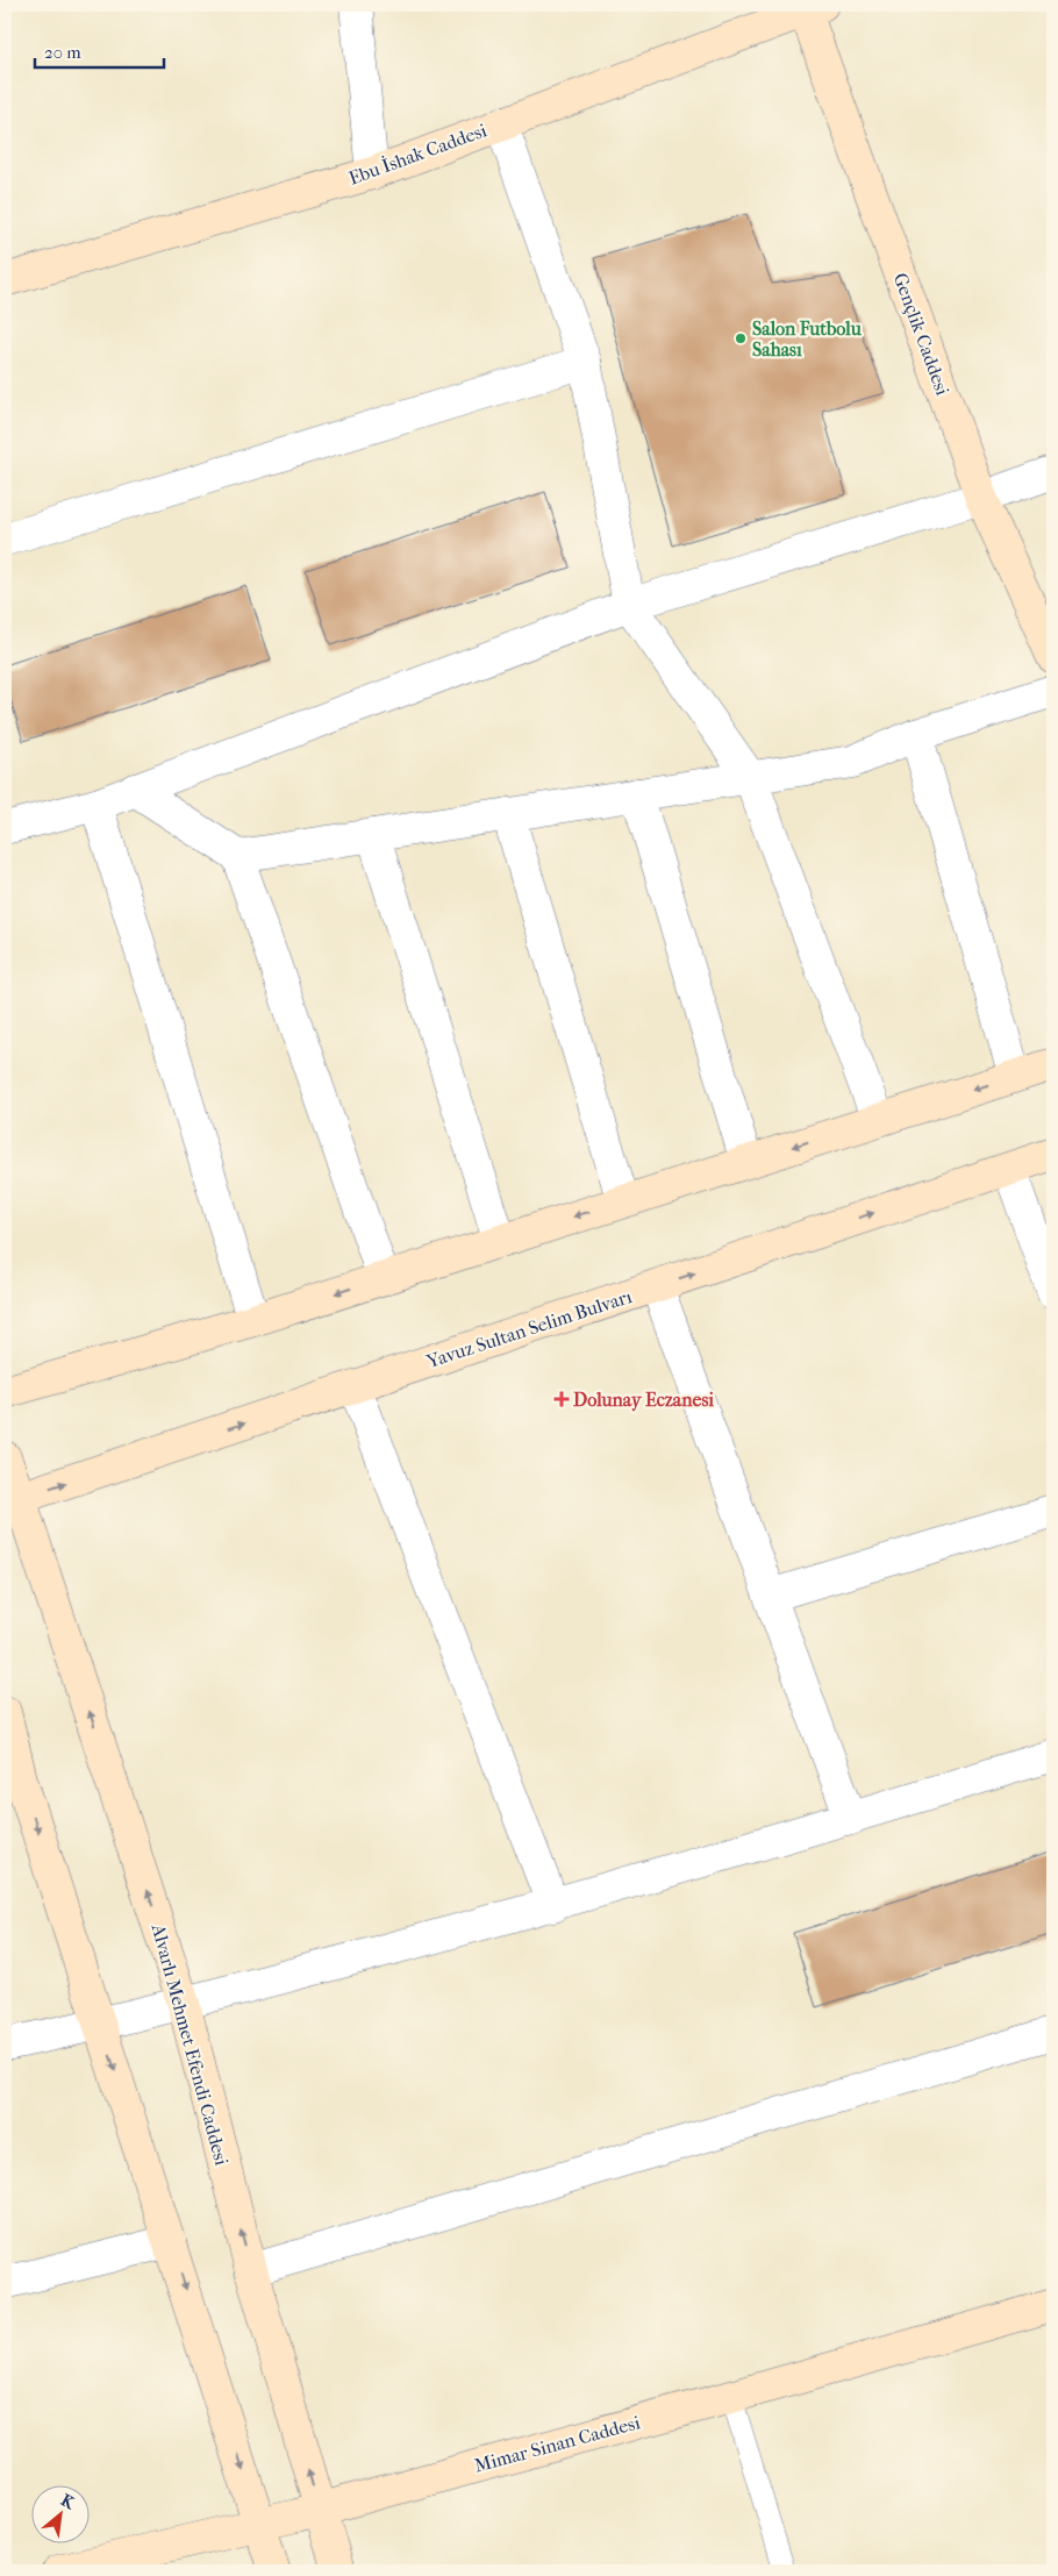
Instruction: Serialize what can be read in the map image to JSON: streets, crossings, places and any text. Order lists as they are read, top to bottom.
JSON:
{
  "streets": {
    "street": [
      "Ebu İshak Caddesi",
      "Gençlik Caddesi",
      "Yavuz Sultan Selim Bulvarı",
      "Alvarlı Mehmet Efendi Caddesi",
      "Mimar Sinan Caddesi"
    ]
  },
  "crossings": [
    ["Ebu İshak Caddesi", "Gençlik Caddesi"],
    ["Yavuz Sultan Selim Bulvarı", "Alvarlı Mehmet Efendi Caddesi"],
    ["Alvarlı Mehmet Efendi Caddesi", "Mimar Sinan Caddesi"]
  ],
  "places": {
    "other": ["Salon Futbolu Sahası"],
    "health": ["Dolunay Eczanesi"]
  },
  "scale_bar": "20 m",
  "north": "top right"
}
